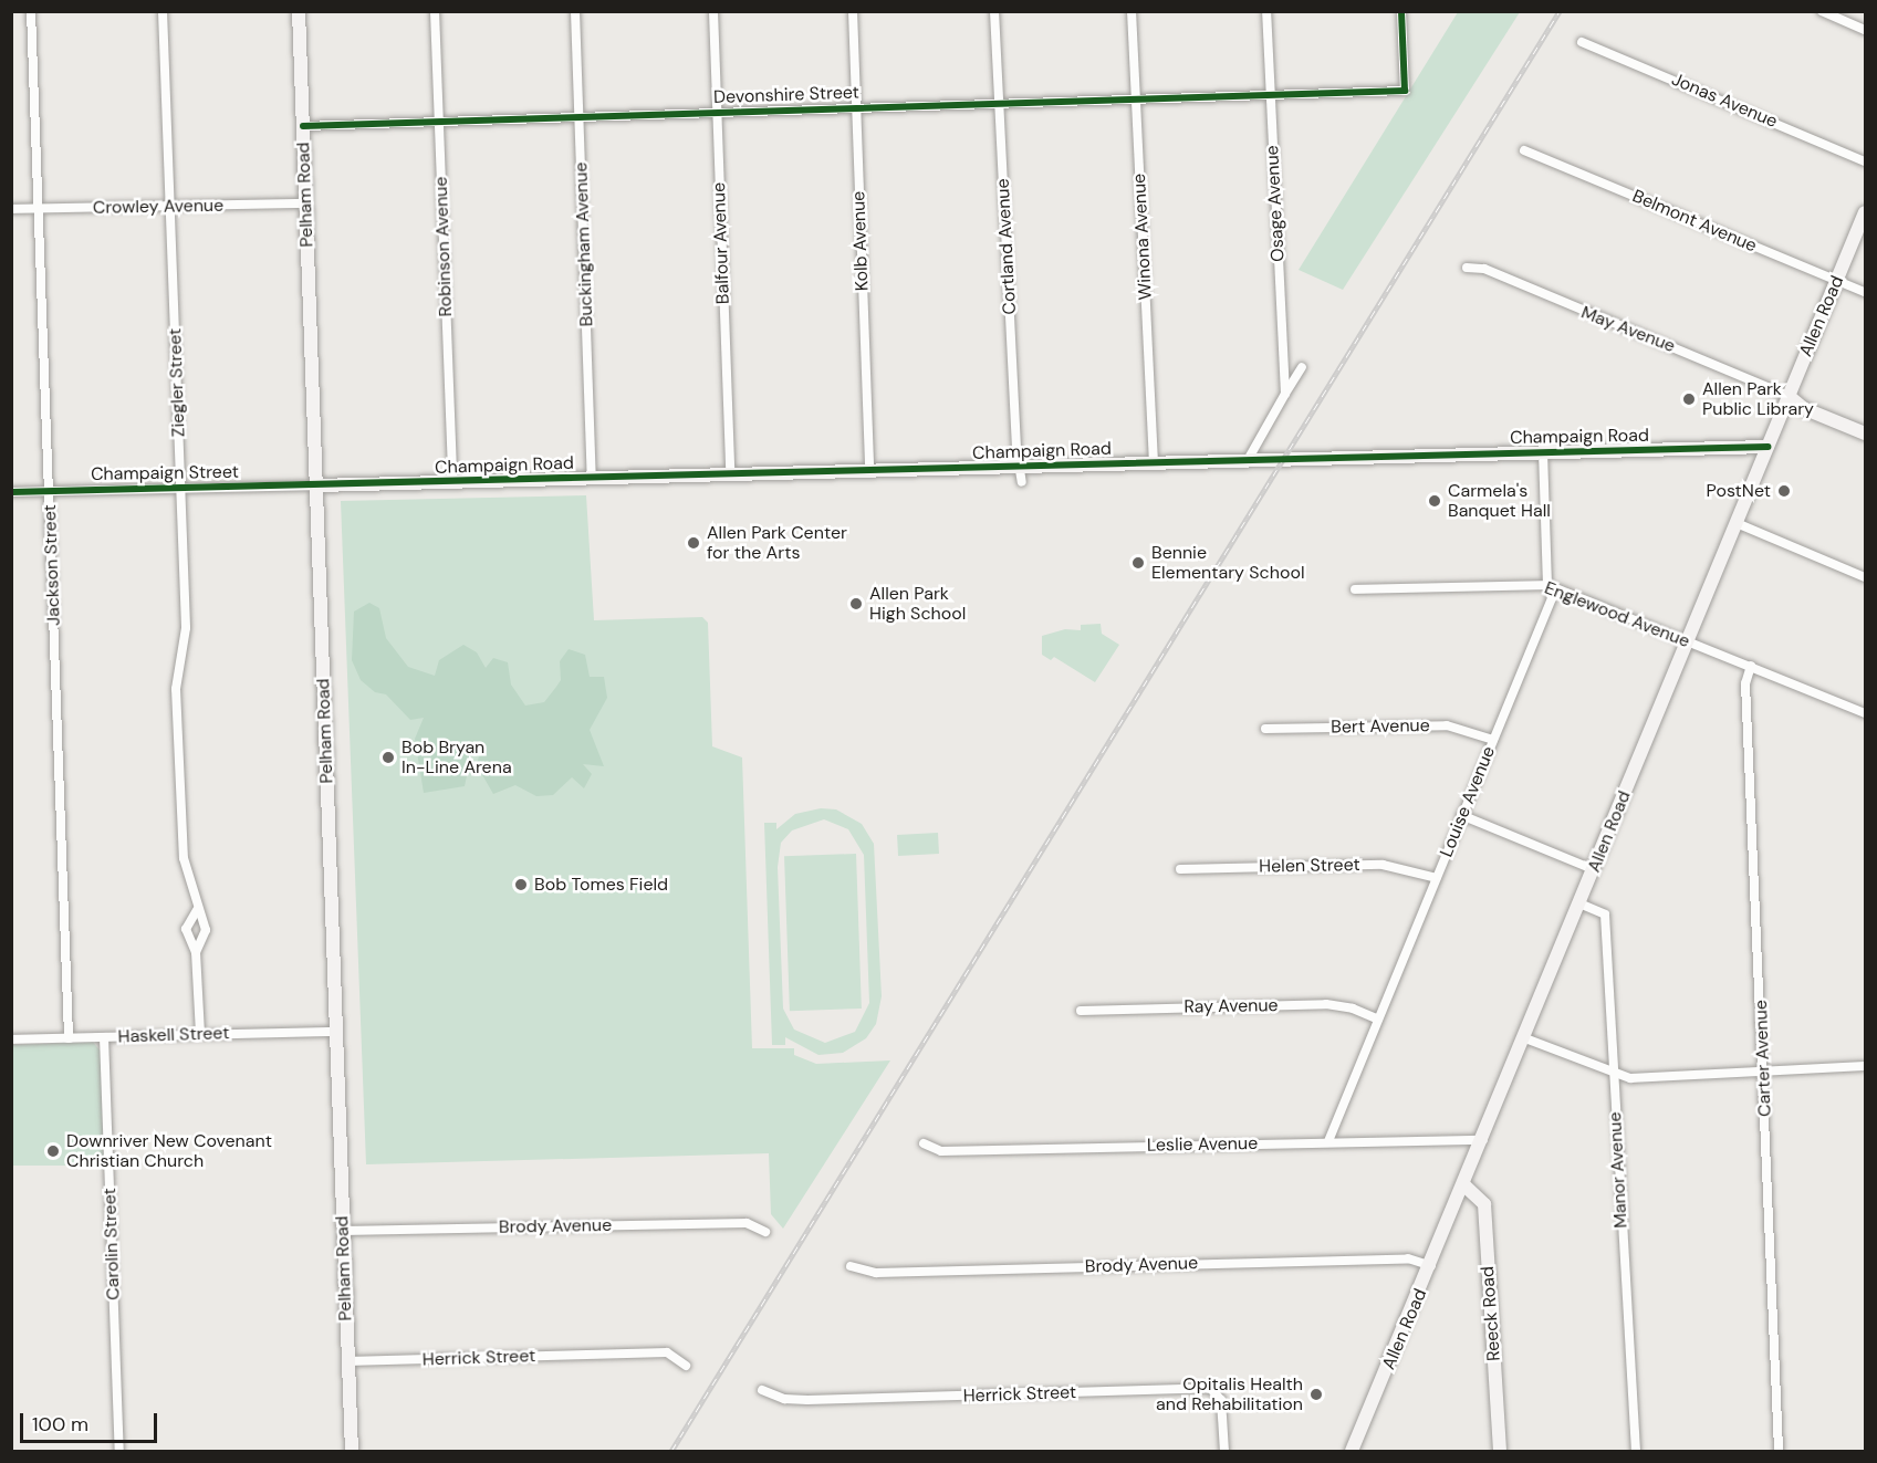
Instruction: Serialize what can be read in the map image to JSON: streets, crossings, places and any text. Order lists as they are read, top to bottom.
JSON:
{
  "streets": {
    "main road": [
      "Pelham Road",
      "Allen Road",
      "Champaign Road",
      "Reeck Road"
    ],
    "street": [
      "Devonshire Street",
      "Jonas Avenue",
      "Osage Avenue",
      "Crowley Avenue",
      "Belmont Avenue",
      "Winona Avenue",
      "Kolb Avenue",
      "Balfour Avenue",
      "Buckingham Avenue",
      "Robinson Avenue",
      "Cortland Avenue",
      "May Avenue",
      "Ziegler Street",
      "Champaign Street",
      "Jackson Street",
      "Englewood Avenue",
      "Bert Avenue",
      "Louise Avenue",
      "Helen Street",
      "Ray Avenue",
      "Haskell Street",
      "Carter Avenue",
      "Leslie Avenue",
      "Manor Avenue",
      "Brody Avenue",
      "Carolin Street",
      "Herrick Street"
    ]
  },
  "crossings": [
    ["Devonshire Street", "Pelham Road"],
    ["Devonshire Street", "Osage Avenue"],
    ["Devonshire Street", "Winona Avenue"],
    ["Devonshire Street", "Kolb Avenue"],
    ["Devonshire Street", "Balfour Avenue"],
    ["Devonshire Street", "Buckingham Avenue"],
    ["Devonshire Street", "Robinson Avenue"],
    ["Devonshire Street", "Cortland Avenue"],
    ["Pelham Road", "Crowley Avenue"],
    ["Pelham Road", "Champaign Road"],
    ["Pelham Road", "Champaign Street"],
    ["Pelham Road", "Haskell Street"],
    ["Pelham Road", "Brody Avenue"],
    ["Pelham Road", "Herrick Street"],
    ["Crowley Avenue", "Ziegler Street"],
    ["Crowley Avenue", "Jackson Street"],
    ["Belmont Avenue", "Allen Road"],
    ["Winona Avenue", "Champaign Road"],
    ["Kolb Avenue", "Champaign Road"],
    ["Balfour Avenue", "Champaign Road"],
    ["Buckingham Avenue", "Champaign Road"],
    ["Robinson Avenue", "Champaign Road"],
    ["Cortland Avenue", "Champaign Road"],
    ["Allen Road", "May Avenue"],
    ["Allen Road", "Champaign Road"],
    ["Allen Road", "Englewood Avenue"],
    ["Allen Road", "Leslie Avenue"],
    ["Allen Road", "Manor Avenue"],
    ["Allen Road", "Brody Avenue"],
    ["Allen Road", "Reeck Road"],
    ["Ziegler Street", "Champaign Street"],
    ["Ziegler Street", "Haskell Street"],
    ["Champaign Road", "Champaign Street"],
    ["Champaign Road", "Louise Avenue"],
    ["Champaign Street", "Jackson Street"],
    ["Jackson Street", "Haskell Street"],
    ["Englewood Avenue", "Louise Avenue"],
    ["Englewood Avenue", "Carter Avenue"],
    ["Bert Avenue", "Louise Avenue"],
    ["Louise Avenue", "Helen Street"],
    ["Louise Avenue", "Ray Avenue"],
    ["Louise Avenue", "Leslie Avenue"],
    ["Haskell Street", "Carolin Street"]
  ],
  "places": [
    "Allen Park Public Library",
    "PostNet",
    "Carmela's Banquet Hall",
    "Allen Park Center for the Arts",
    "Bennie Elementary School",
    "Allen Park High School",
    "Bob Bryan In-Line Arena",
    "Bob Tomes Field",
    "Downriver New Covenant Christian Church",
    "Opitalis Health and Rehabilitation"
  ],
  "scale_bar": "100 m"
}
